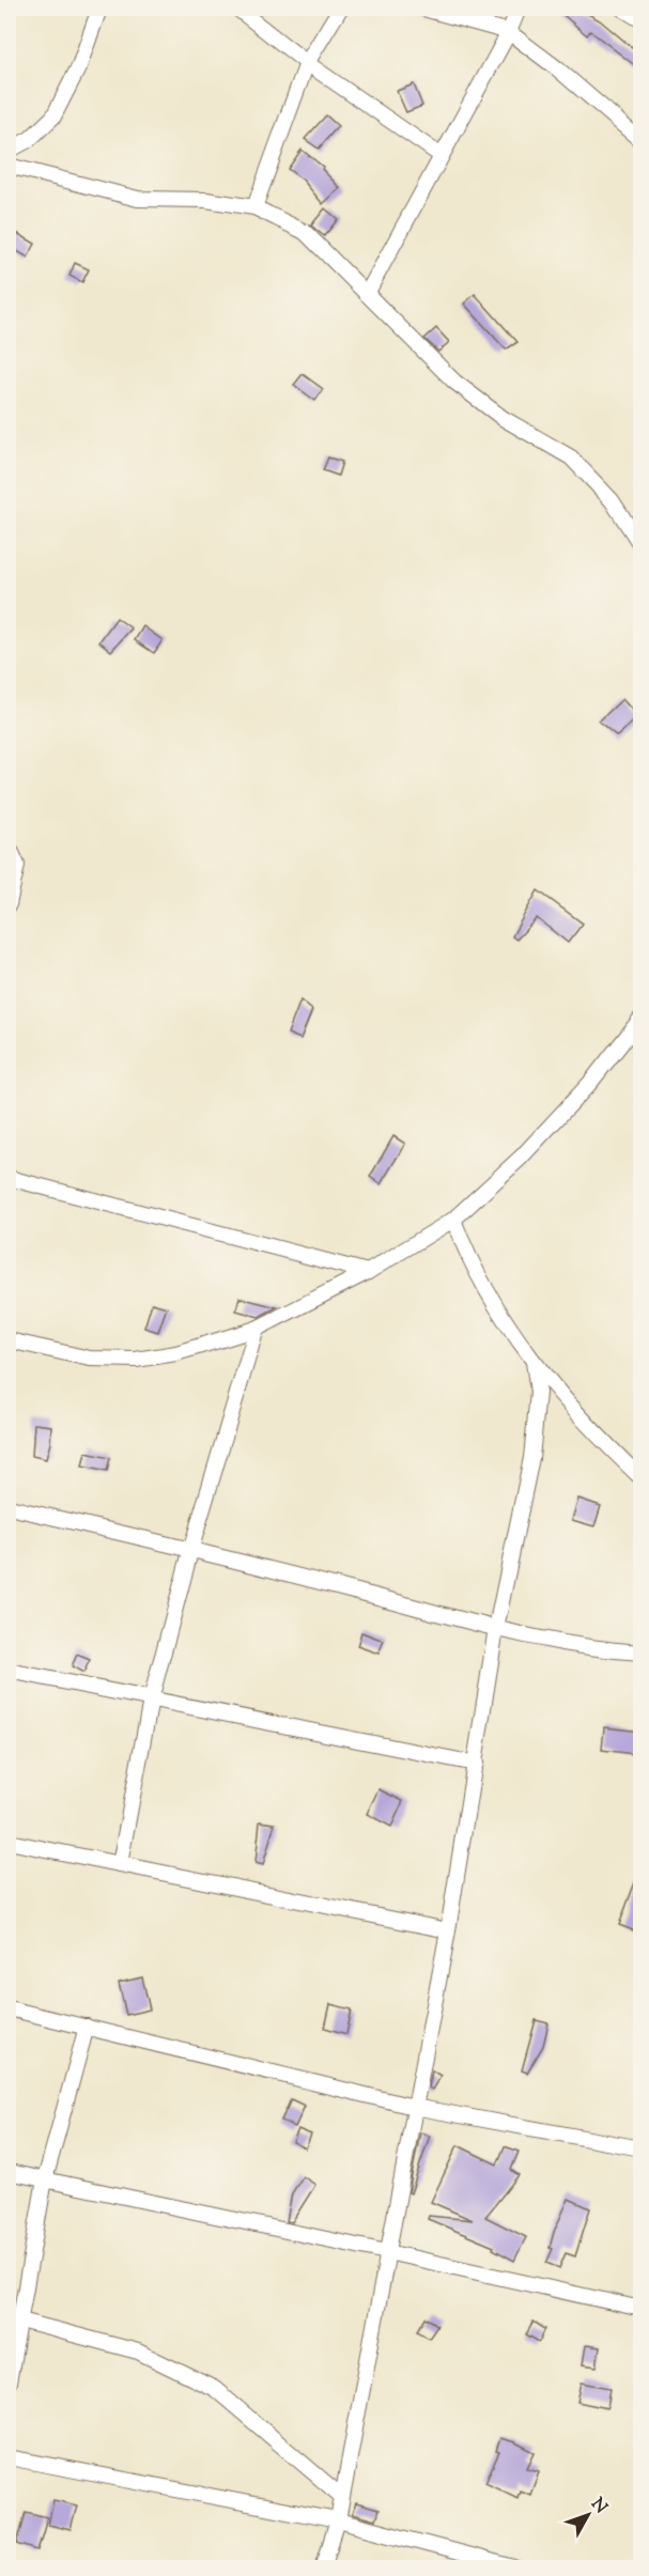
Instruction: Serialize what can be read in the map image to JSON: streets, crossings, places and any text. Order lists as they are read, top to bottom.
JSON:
{
  "north": "top right"
}
